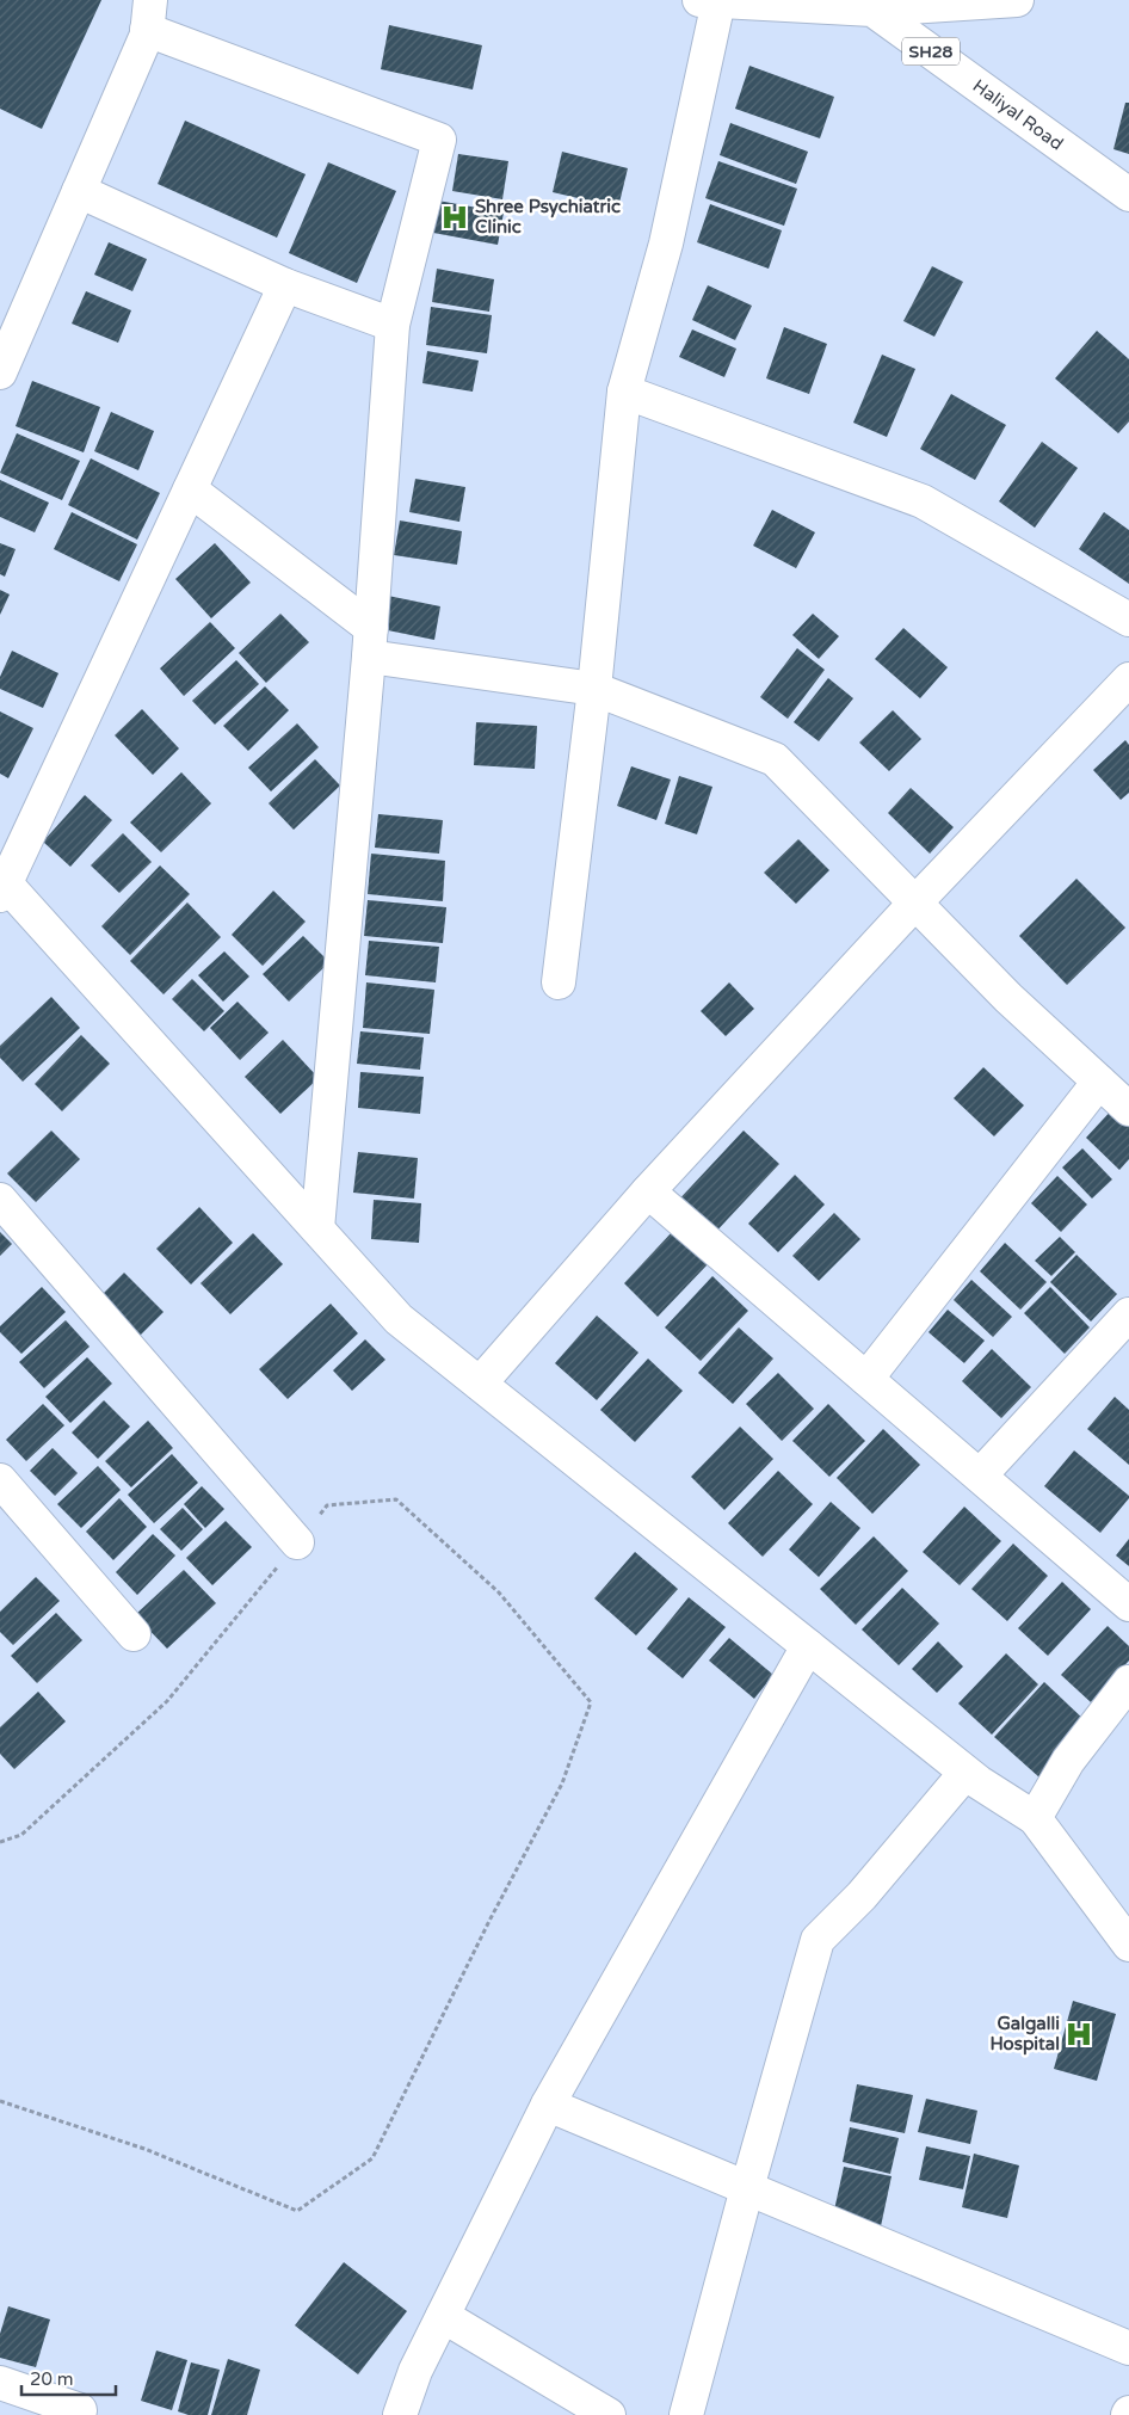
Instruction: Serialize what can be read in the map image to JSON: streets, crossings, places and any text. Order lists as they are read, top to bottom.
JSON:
{
  "streets": {
    "street": ["SH28", "Haliyal Road"]
  },
  "places": {
    "hospital": ["Shree Psychiatric Clinic", "Galgalli Hospital"]
  },
  "scale_bar": "20 m"
}
